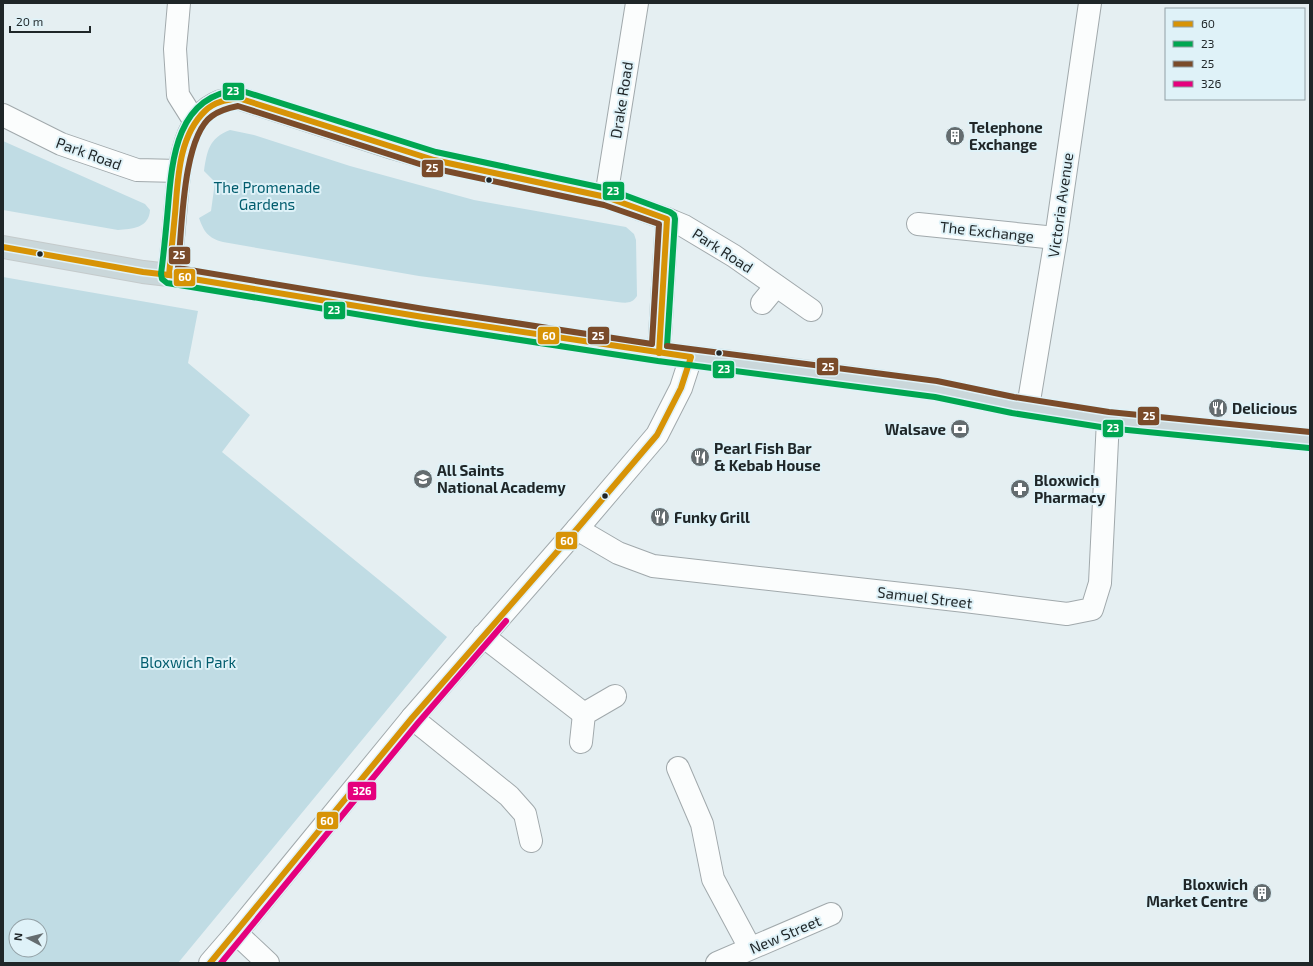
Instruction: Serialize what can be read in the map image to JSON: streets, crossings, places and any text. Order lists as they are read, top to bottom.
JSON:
{
  "streets": {
    "street": [
      "Drake Road",
      "Park Road",
      "Victoria Avenue",
      "The Exchange",
      "Samuel Street",
      "New Street"
    ]
  },
  "crossings": [
    ["Drake Road", "Park Road"],
    ["Victoria Avenue", "The Exchange"]
  ],
  "parks": ["The Promenade Gardens", "Bloxwich Park"],
  "places": {
    "building": ["Telephone Exchange", "Bloxwich Market Centre"],
    "restaurant": ["Delicious", "Pearl Fish Bar & Kebab House", "Funky Grill"],
    "bank": ["Walsave"],
    "school or university": ["All Saints National Academy"],
    "pharmacy": ["Bloxwich Pharmacy"]
  },
  "lines": [
    "transit line 23",
    "transit line 60",
    "transit line 25",
    "transit line 326"
  ],
  "legend": [
    "60",
    "23",
    "25",
    "326"
  ],
  "scale_bar": "20 m",
  "north": "left"
}
